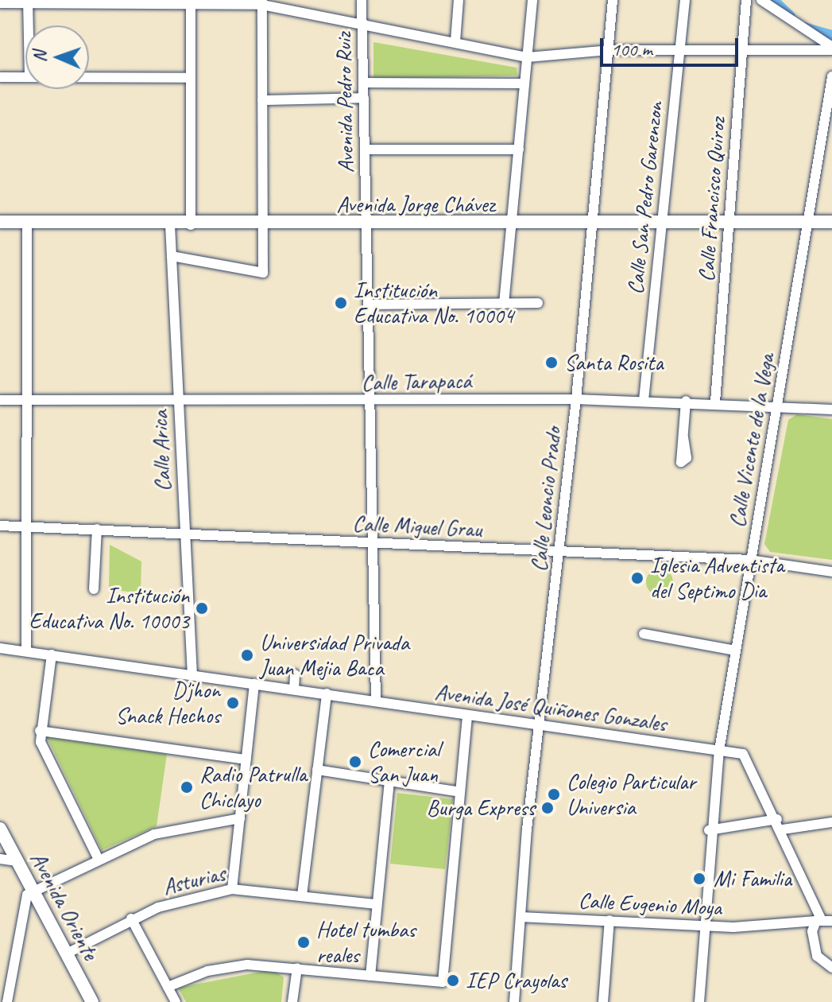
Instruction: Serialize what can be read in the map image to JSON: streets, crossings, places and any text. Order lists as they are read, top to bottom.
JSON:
{
  "streets": {
    "main road": ["Avenida Jorge Chávez", "Avenida Oriente"],
    "street": [
      "Avenida Pedro Ruiz",
      "Calle San Pedro Garenzon",
      "Calle Francisco Quiroz",
      "Calle Tarapacá",
      "Calle Vicente de la Vega",
      "Calle Arica",
      "Calle Leoncio Prado",
      "Calle Miguel Grau",
      "Avenida José Quiñones Gonzales",
      "Asturias",
      "Calle Eugenio Moya"
    ]
  },
  "crossings": [
    ["Avenida Pedro Ruiz", "Avenida Jorge Chávez"],
    ["Avenida Pedro Ruiz", "Calle Tarapacá"],
    ["Avenida Pedro Ruiz", "Calle Miguel Grau"],
    ["Avenida Pedro Ruiz", "Avenida José Quiñones Gonzales"],
    ["Calle San Pedro Garenzon", "Avenida Jorge Chávez"],
    ["Calle San Pedro Garenzon", "Calle Tarapacá"],
    ["Calle Francisco Quiroz", "Avenida Jorge Chávez"],
    ["Calle Francisco Quiroz", "Calle Tarapacá"],
    ["Avenida Jorge Chávez", "Calle Vicente de la Vega"],
    ["Avenida Jorge Chávez", "Calle Arica"],
    ["Avenida Jorge Chávez", "Calle Leoncio Prado"],
    ["Calle Tarapacá", "Calle Vicente de la Vega"],
    ["Calle Tarapacá", "Calle Arica"],
    ["Calle Tarapacá", "Calle Leoncio Prado"],
    ["Calle Vicente de la Vega", "Calle Miguel Grau"],
    ["Calle Vicente de la Vega", "Avenida José Quiñones Gonzales"],
    ["Calle Vicente de la Vega", "Calle Eugenio Moya"],
    ["Calle Arica", "Calle Miguel Grau"],
    ["Calle Arica", "Avenida José Quiñones Gonzales"],
    ["Calle Leoncio Prado", "Calle Miguel Grau"],
    ["Calle Leoncio Prado", "Avenida José Quiñones Gonzales"],
    ["Calle Leoncio Prado", "Calle Eugenio Moya"],
    ["Avenida José Quiñones Gonzales", "Calle Eugenio Moya"],
    ["Asturias", "Avenida Oriente"]
  ],
  "places": [
    "Institución Educativa No. 10004",
    "Santa Rosita",
    "Iglesia Adventista del Septimo Dia",
    "Institución Educativa No. 10003",
    "Universidad Privada Juan Mejia Baca",
    "D'jhon Snack Hechos",
    "Comercial San Juan",
    "Radio Patrulla Chiclayo",
    "Colegio Particular Universia",
    "Burga Express",
    "Mi Familia",
    "Hotel tumbas reales",
    "IEP Crayolas"
  ],
  "scale_bar": "100 m",
  "north": "left"
}
